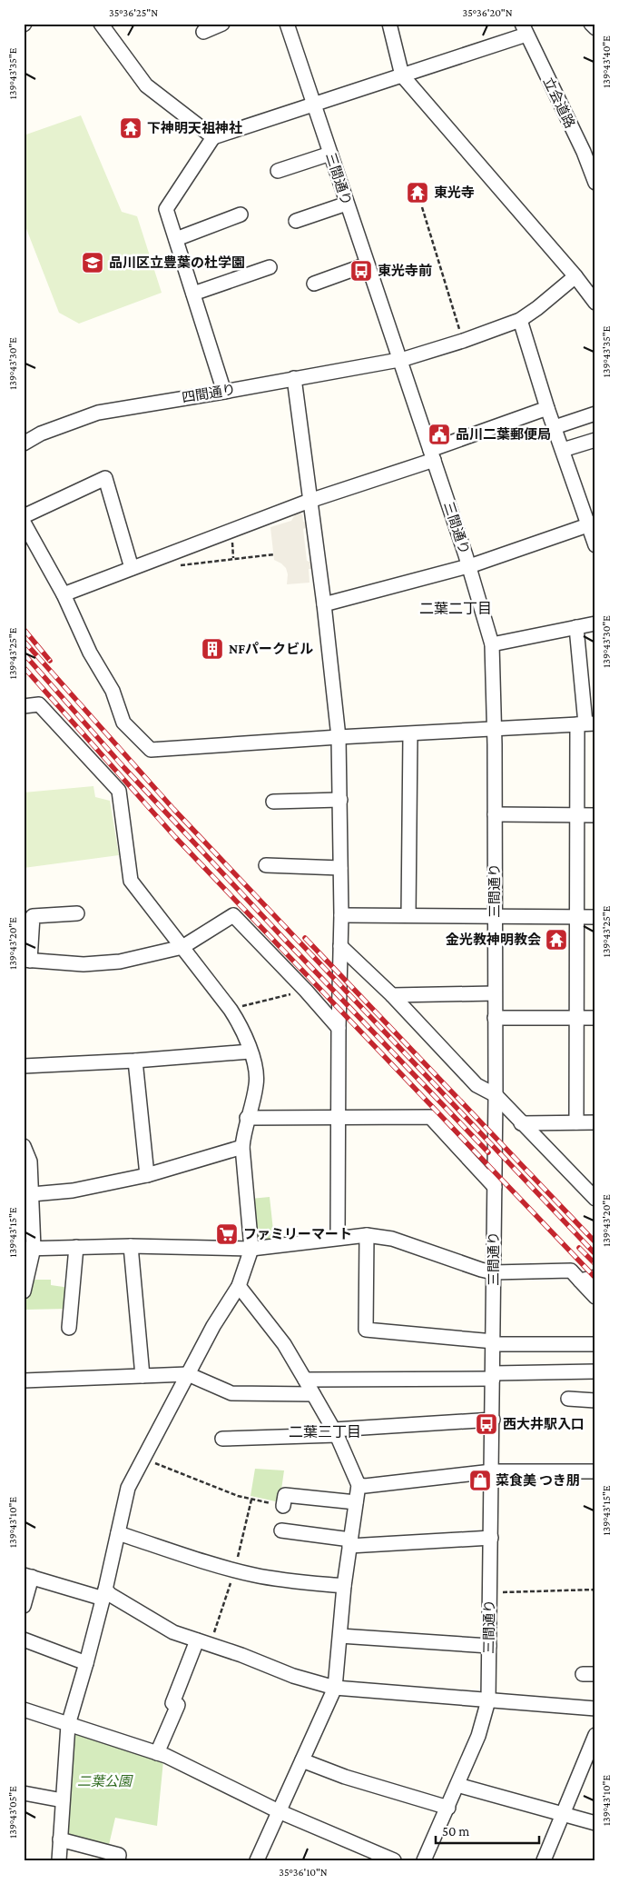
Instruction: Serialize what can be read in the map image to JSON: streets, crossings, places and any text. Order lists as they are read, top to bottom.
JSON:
{
  "streets": {
    "street": ["立会道路", "三間通り", "四間通り"]
  },
  "crossings": [
    ["三間通り", "四間通り"]
  ],
  "districts": ["二葉二丁目", "二葉三丁目"],
  "parks": ["二葉公園"],
  "places": {
    "temple": ["下神明天祖神社", "東光寺", "金光教神明教会"],
    "school or university": ["品川区立豊葉の杜学園"],
    "bus stop": ["東光寺前", "西大井駅入口"],
    "public building": ["品川二葉郵便局"],
    "building": ["NFパークビル"],
    "supermarket": ["ファミリーマート"],
    "shop": ["菜食美 つき朋"]
  },
  "scale_bar": "50 m",
  "coordinates": [
    "35°36'25\"N",
    "35°36'20\"N",
    "139°43'40\"E",
    "139°43'35\"E",
    "139°43'30\"E",
    "139°43'25\"E",
    "139°43'20\"E",
    "139°43'15\"E",
    "139°43'10\"E",
    "139°43'05\"E",
    "35°36'10\"N"
  ]
}
